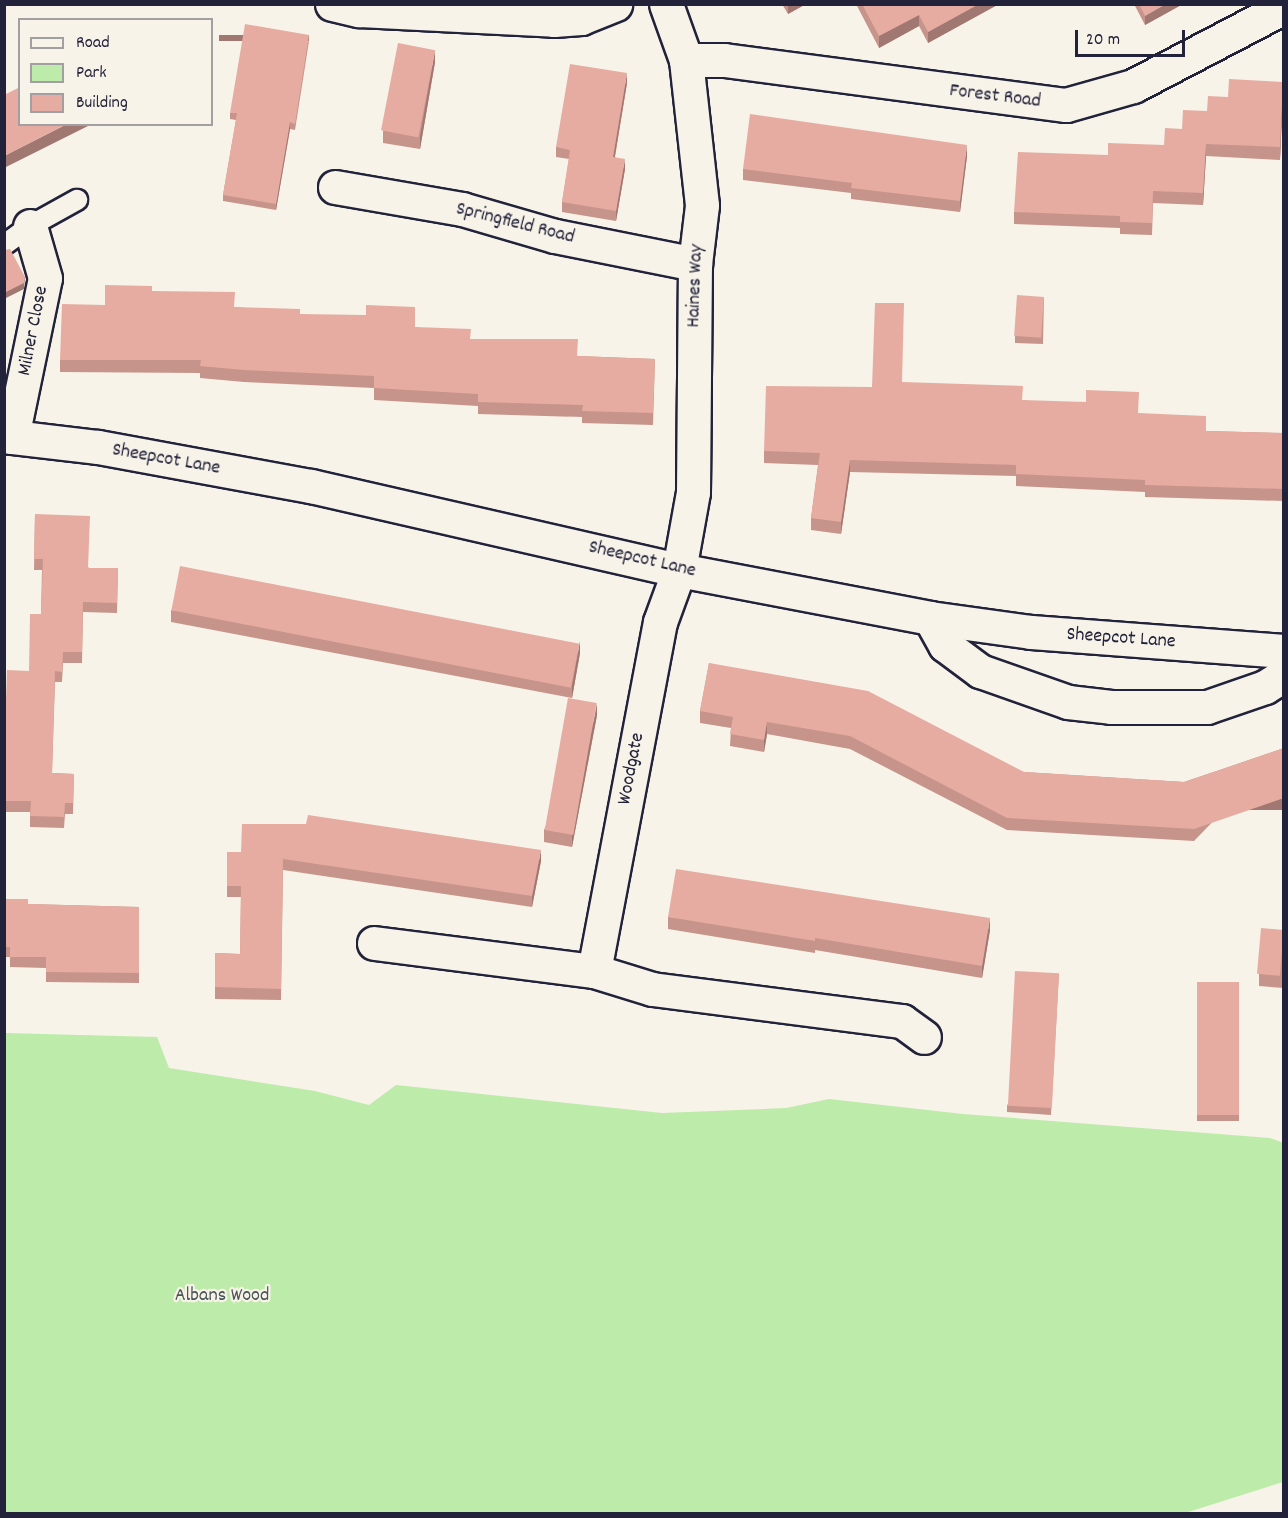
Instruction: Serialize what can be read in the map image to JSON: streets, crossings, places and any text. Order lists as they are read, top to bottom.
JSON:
{
  "streets": {
    "street": [
      "Forest Road",
      "Springfield Road",
      "Haines Way",
      "Milner Close",
      "Sheepcot Lane",
      "Woodgate"
    ]
  },
  "crossings": [
    ["Forest Road", "Haines Way"],
    ["Springfield Road", "Haines Way"],
    ["Haines Way", "Sheepcot Lane"],
    ["Haines Way", "Woodgate"],
    ["Milner Close", "Sheepcot Lane"],
    ["Sheepcot Lane", "Woodgate"]
  ],
  "parks": ["Albans Wood"],
  "legend": ["Road", "Park", "Building"],
  "scale_bar": "20 m"
}
